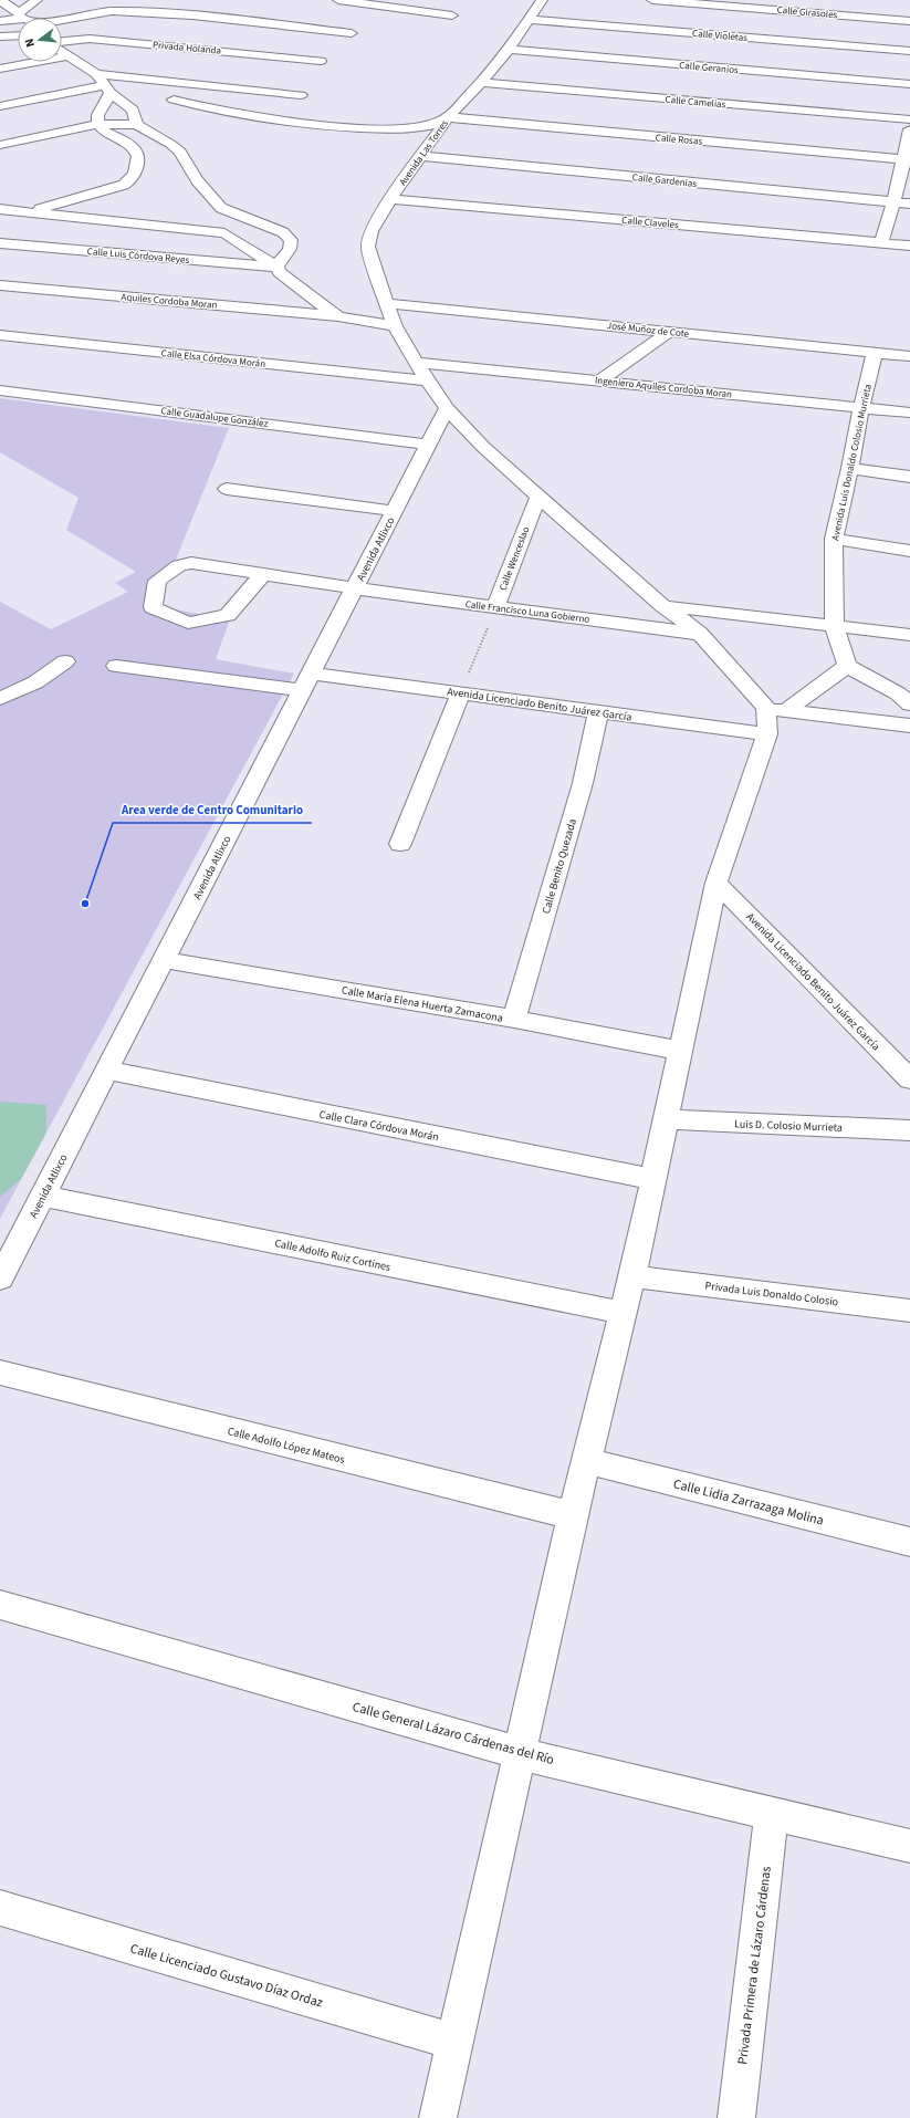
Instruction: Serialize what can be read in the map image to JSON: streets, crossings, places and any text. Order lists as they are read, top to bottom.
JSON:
{
  "streets": {
    "street": [
      "Calle Girasoles",
      "Calle Violetas",
      "Privada Holanda",
      "Calle Geranios",
      "Calle Camelias",
      "Calle Rosas",
      "Avenida Las Torres",
      "Calle Gardenias",
      "Calle Claveles",
      "Calle Luis Córdova Reyes",
      "Aquiles Cordoba Moran",
      "José Muñoz de Cote",
      "Calle Elsa Córdova Morán",
      "Ingeniero Aquiles Cordoba Moran",
      "Calle Guadalupe González",
      "Avenida Luis Donaldo Colosio Murrieta",
      "Avenida Atlixco",
      "Calle Wenceslao",
      "Calle Francisco Luna Gobierno",
      "Avenida Licenciado Benito Juárez García",
      "Calle Benito Quezada",
      "Calle María Elena Huerta Zamacona",
      "Calle Clara Córdova Morán",
      "Luis D. Colosio Murrieta",
      "Calle Adolfo Ruiz Cortines",
      "Privada Luis Donaldo Colosio",
      "Calle Adolfo López Mateos",
      "Calle Lidia Zarrazaga Molina",
      "Calle General Lázaro Cárdenas del Río",
      "Privada Primera de Lázaro Cárdenas",
      "Calle Licenciado Gustavo Díaz Ordaz"
    ]
  },
  "crossings": [
    ["Calle Violetas", "Avenida Las Torres"],
    ["Calle Geranios", "Avenida Las Torres"],
    ["Calle Camelias", "Avenida Las Torres"],
    ["Calle Rosas", "Avenida Las Torres"],
    ["Avenida Las Torres", "Calle Gardenias"],
    ["Avenida Las Torres", "Calle Claveles"],
    ["Avenida Las Torres", "Aquiles Cordoba Moran"],
    ["Avenida Las Torres", "José Muñoz de Cote"],
    ["Avenida Las Torres", "Calle Elsa Córdova Morán"],
    ["Avenida Las Torres", "Ingeniero Aquiles Cordoba Moran"],
    ["Avenida Las Torres", "Avenida Atlixco"],
    ["Avenida Las Torres", "Calle Wenceslao"],
    ["Avenida Las Torres", "Calle Francisco Luna Gobierno"],
    ["Avenida Las Torres", "Avenida Licenciado Benito Juárez García"],
    ["Calle Luis Córdova Reyes", "Aquiles Cordoba Moran"],
    ["José Muñoz de Cote", "Avenida Luis Donaldo Colosio Murrieta"],
    ["Ingeniero Aquiles Cordoba Moran", "Avenida Luis Donaldo Colosio Murrieta"],
    ["Calle Guadalupe González", "Avenida Atlixco"],
    ["Avenida Atlixco", "Calle Francisco Luna Gobierno"],
    ["Avenida Atlixco", "Avenida Licenciado Benito Juárez García"],
    ["Avenida Atlixco", "Calle María Elena Huerta Zamacona"],
    ["Avenida Atlixco", "Calle Clara Córdova Morán"],
    ["Avenida Atlixco", "Calle Adolfo Ruiz Cortines"],
    ["Calle Wenceslao", "Calle Francisco Luna Gobierno"],
    ["Avenida Licenciado Benito Juárez García", "Calle Benito Quezada"],
    ["Calle Benito Quezada", "Calle María Elena Huerta Zamacona"],
    ["Calle General Lázaro Cárdenas del Río", "Privada Primera de Lázaro Cárdenas"]
  ],
  "places": ["Area verde de Centro Comunitario"],
  "north": "left"
}
